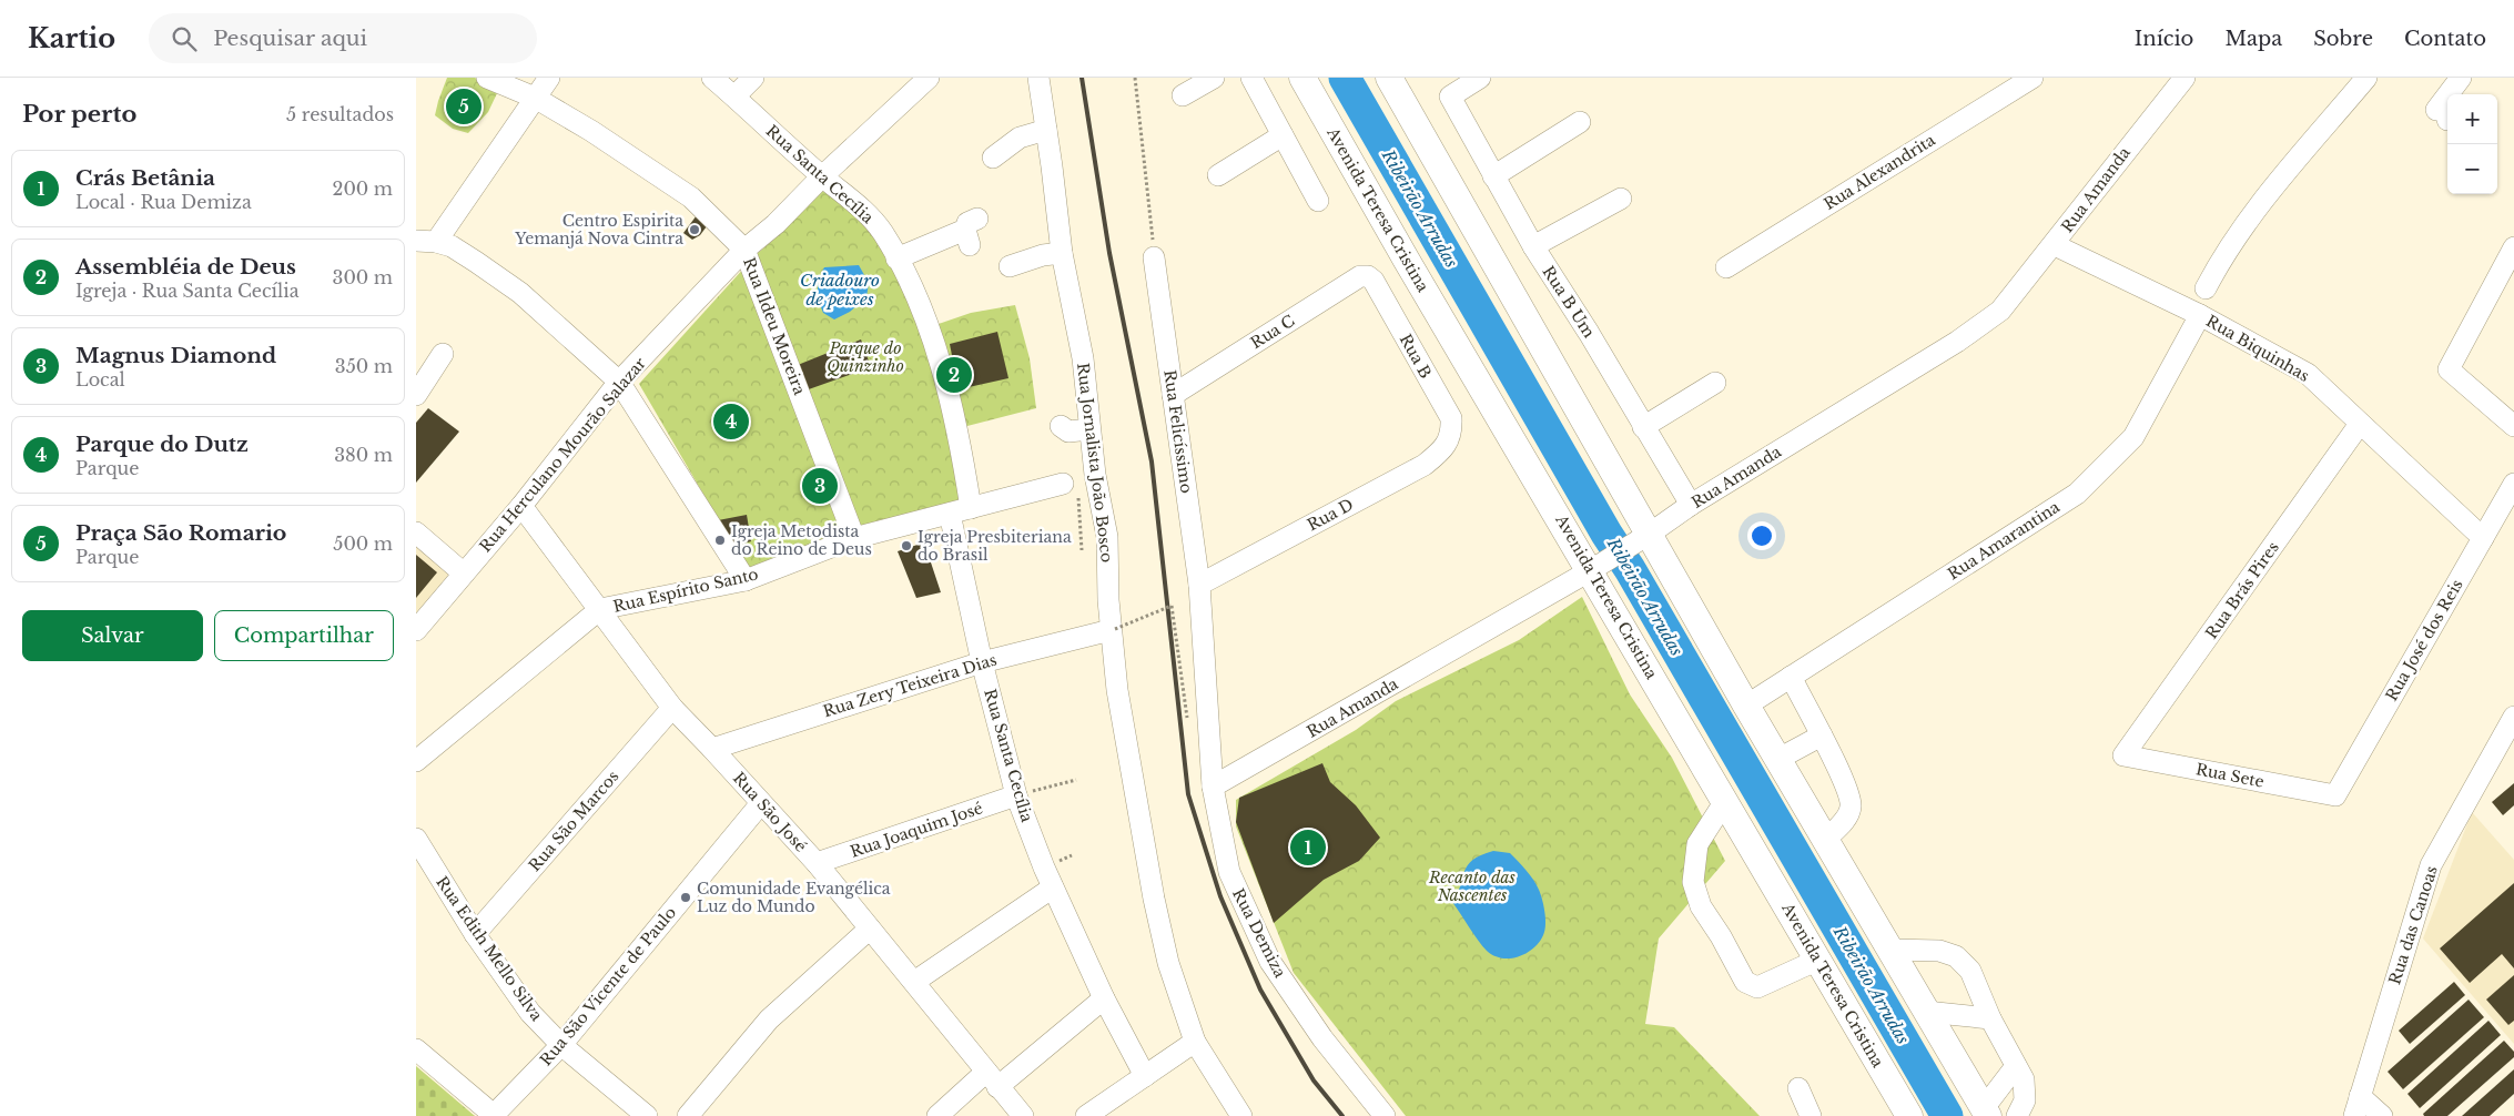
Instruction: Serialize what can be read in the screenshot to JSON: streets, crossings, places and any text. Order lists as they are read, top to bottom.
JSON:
{
  "streets": {
    "main road": ["Avenida Teresa Cristina"],
    "street": [
      "Rua Alexandrita",
      "Rua Santa Cecília",
      "Rua Amanda",
      "Rua B Um",
      "Rua Ildeu Moreira",
      "Rua C",
      "Rua Biquinhas",
      "Rua B",
      "Rua Felicíssimo",
      "Rua Herculano Mourão Salazar",
      "Rua Jornalista João Bosco",
      "Rua D",
      "Rua Amarantina",
      "Rua Espírito Santo",
      "Rua Brás Pires",
      "Rua José dos Reis",
      "Rua Zery Teixeira Dias",
      "Rua Sete",
      "Rua São José",
      "Rua São Marcos",
      "Rua Joaquim José",
      "Rua das Canoas",
      "Rua Demiza",
      "Rua Edith Mello Silva",
      "Rua São Vicente de Paulo"
    ]
  },
  "crossings": [
    ["Rua Santa Cecília", "Rua Herculano Mourão Salazar"],
    ["Rua Santa Cecília", "Rua Espírito Santo"],
    ["Rua Santa Cecília", "Rua Zery Teixeira Dias"],
    ["Rua Santa Cecília", "Rua Joaquim José"],
    ["Rua Amanda", "Avenida Teresa Cristina"],
    ["Rua Amanda", "Rua B Um"],
    ["Rua Amanda", "Rua Biquinhas"],
    ["Rua Amanda", "Rua Felicíssimo"],
    ["Rua Amanda", "Rua Demiza"],
    ["Rua Ildeu Moreira", "Rua Herculano Mourão Salazar"],
    ["Rua Ildeu Moreira", "Rua Espírito Santo"],
    ["Rua C", "Rua B"],
    ["Rua C", "Rua Felicíssimo"],
    ["Rua Biquinhas", "Rua Amarantina"],
    ["Rua Biquinhas", "Rua Brás Pires"],
    ["Rua Biquinhas", "Rua José dos Reis"],
    ["Rua B", "Rua D"],
    ["Rua Felicíssimo", "Rua D"],
    ["Rua Felicíssimo", "Rua Demiza"],
    ["Rua Herculano Mourão Salazar", "Rua São José"],
    ["Rua Jornalista João Bosco", "Rua Zery Teixeira Dias"],
    ["Rua Espírito Santo", "Rua São José"],
    ["Rua Brás Pires", "Rua Sete"],
    ["Rua José dos Reis", "Rua Sete"],
    ["Rua Zery Teixeira Dias", "Rua São José"],
    ["Rua São José", "Rua São Marcos"],
    ["Rua São José", "Rua Joaquim José"],
    ["Rua São José", "Rua São Vicente de Paulo"],
    ["Rua São Marcos", "Rua Edith Mello Silva"],
    ["Rua Edith Mello Silva", "Rua São Vicente de Paulo"]
  ],
  "water": ["Ribeirão Arrudas", "Criadouro de peixes"],
  "parks": ["Parque do Quinzinho", "Recanto das Nascentes"],
  "places": [
    "Centro Espirita Yemanjá Nova Cintra",
    "Igreja Metodista do Reino de Deus",
    "Igreja Presbiteriana do Brasil",
    "Comunidade Evangélica Luz do Mundo"
  ],
  "page": {
    "header": "Kartio",
    "search": "Pesquisar aqui",
    "nav": [
      "Início",
      "Mapa",
      "Sobre",
      "Contato"
    ],
    "heading": ["Por perto", "5 resultados"],
    "pins": [
      "5",
      "2",
      "4",
      "3",
      "1"
    ],
    "map_buttons": ["+", "−"],
    "list": [
      {
        "mark": "1",
        "name": "Crás Betânia",
        "note": "Local · Rua Demiza",
        "value": "200 m"
      },
      {
        "mark": "2",
        "name": "Assembléia de Deus",
        "note": "Igreja · Rua Santa Cecília",
        "value": "300 m"
      },
      {
        "mark": "3",
        "name": "Magnus Diamond",
        "note": "Local",
        "value": "350 m"
      },
      {
        "mark": "4",
        "name": "Parque do Dutz",
        "note": "Parque",
        "value": "380 m"
      },
      {
        "mark": "5",
        "name": "Praça São Romario",
        "note": "Parque",
        "value": "500 m"
      }
    ],
    "buttons": ["Salvar", "Compartilhar"]
  }
}
